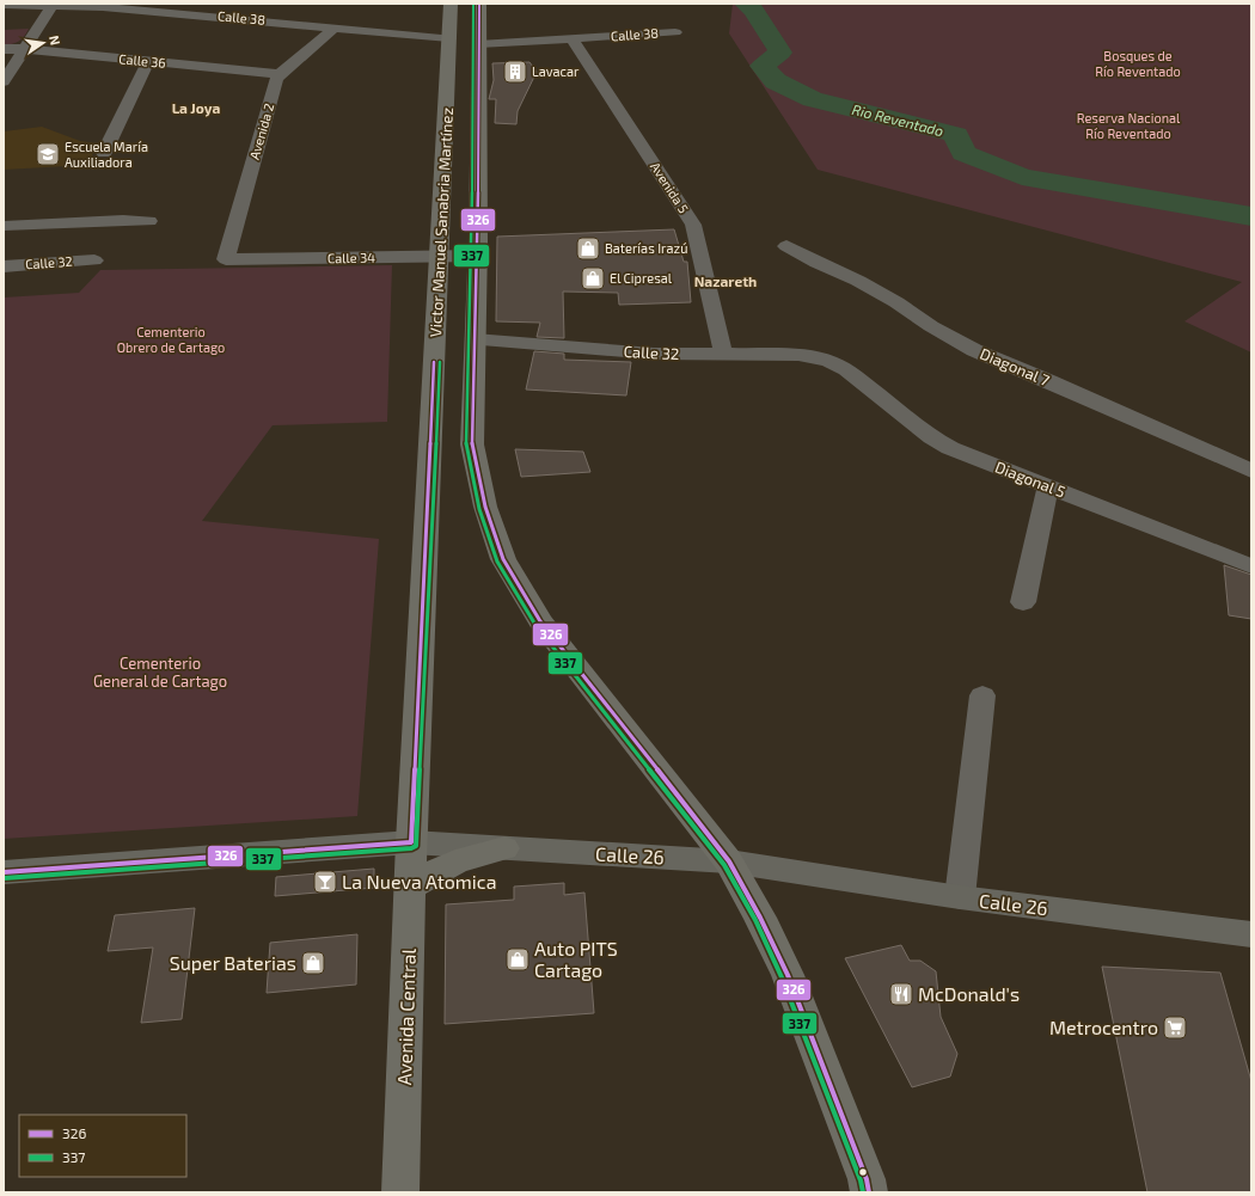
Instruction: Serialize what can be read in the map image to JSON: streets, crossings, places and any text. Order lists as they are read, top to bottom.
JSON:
{
  "streets": {
    "main road": ["Victor Manuel Sanabria Martínez", "Calle 26", "Avenida Central"],
    "street": [
      "Calle 38",
      "Calle 36",
      "Avenida 2",
      "Avenida 5",
      "Calle 34",
      "Calle 32",
      "Diagonal 7",
      "Diagonal 5"
    ]
  },
  "crossings": [
    ["Calle 38", "Avenida 2"],
    ["Calle 38", "Avenida 5"],
    ["Calle 38", "Victor Manuel Sanabria Martínez"],
    ["Calle 36", "Avenida 2"],
    ["Avenida 2", "Calle 34"],
    ["Avenida 5", "Calle 32"],
    ["Victor Manuel Sanabria Martínez", "Calle 34"],
    ["Victor Manuel Sanabria Martínez", "Calle 32"],
    ["Victor Manuel Sanabria Martínez", "Calle 26"],
    ["Victor Manuel Sanabria Martínez", "Avenida Central"],
    ["Calle 32", "Diagonal 5"],
    ["Calle 26", "Avenida Central"]
  ],
  "districts": ["La Joya", "Nazareth"],
  "water": ["Rio Reventado"],
  "parks": [
    "Bosques de Río Reventado",
    "Reserva Nacional Río Reventado",
    "Cementerio Obrero de Cartago",
    "Cementerio General de Cartago"
  ],
  "places": {
    "building": ["Lavacar"],
    "school or university": ["Escuela María Auxiliadora"],
    "shop": [
      "Baterías Irazú",
      "El Cipresal",
      "Auto PITS Cartago",
      "Super Baterias"
    ],
    "bar": ["La Nueva Atomica"],
    "restaurant": ["McDonald's"],
    "supermarket": ["Metrocentro"]
  },
  "lines": ["transit line 326", "transit line 337"],
  "legend": ["326", "337"],
  "north": "right"
}
